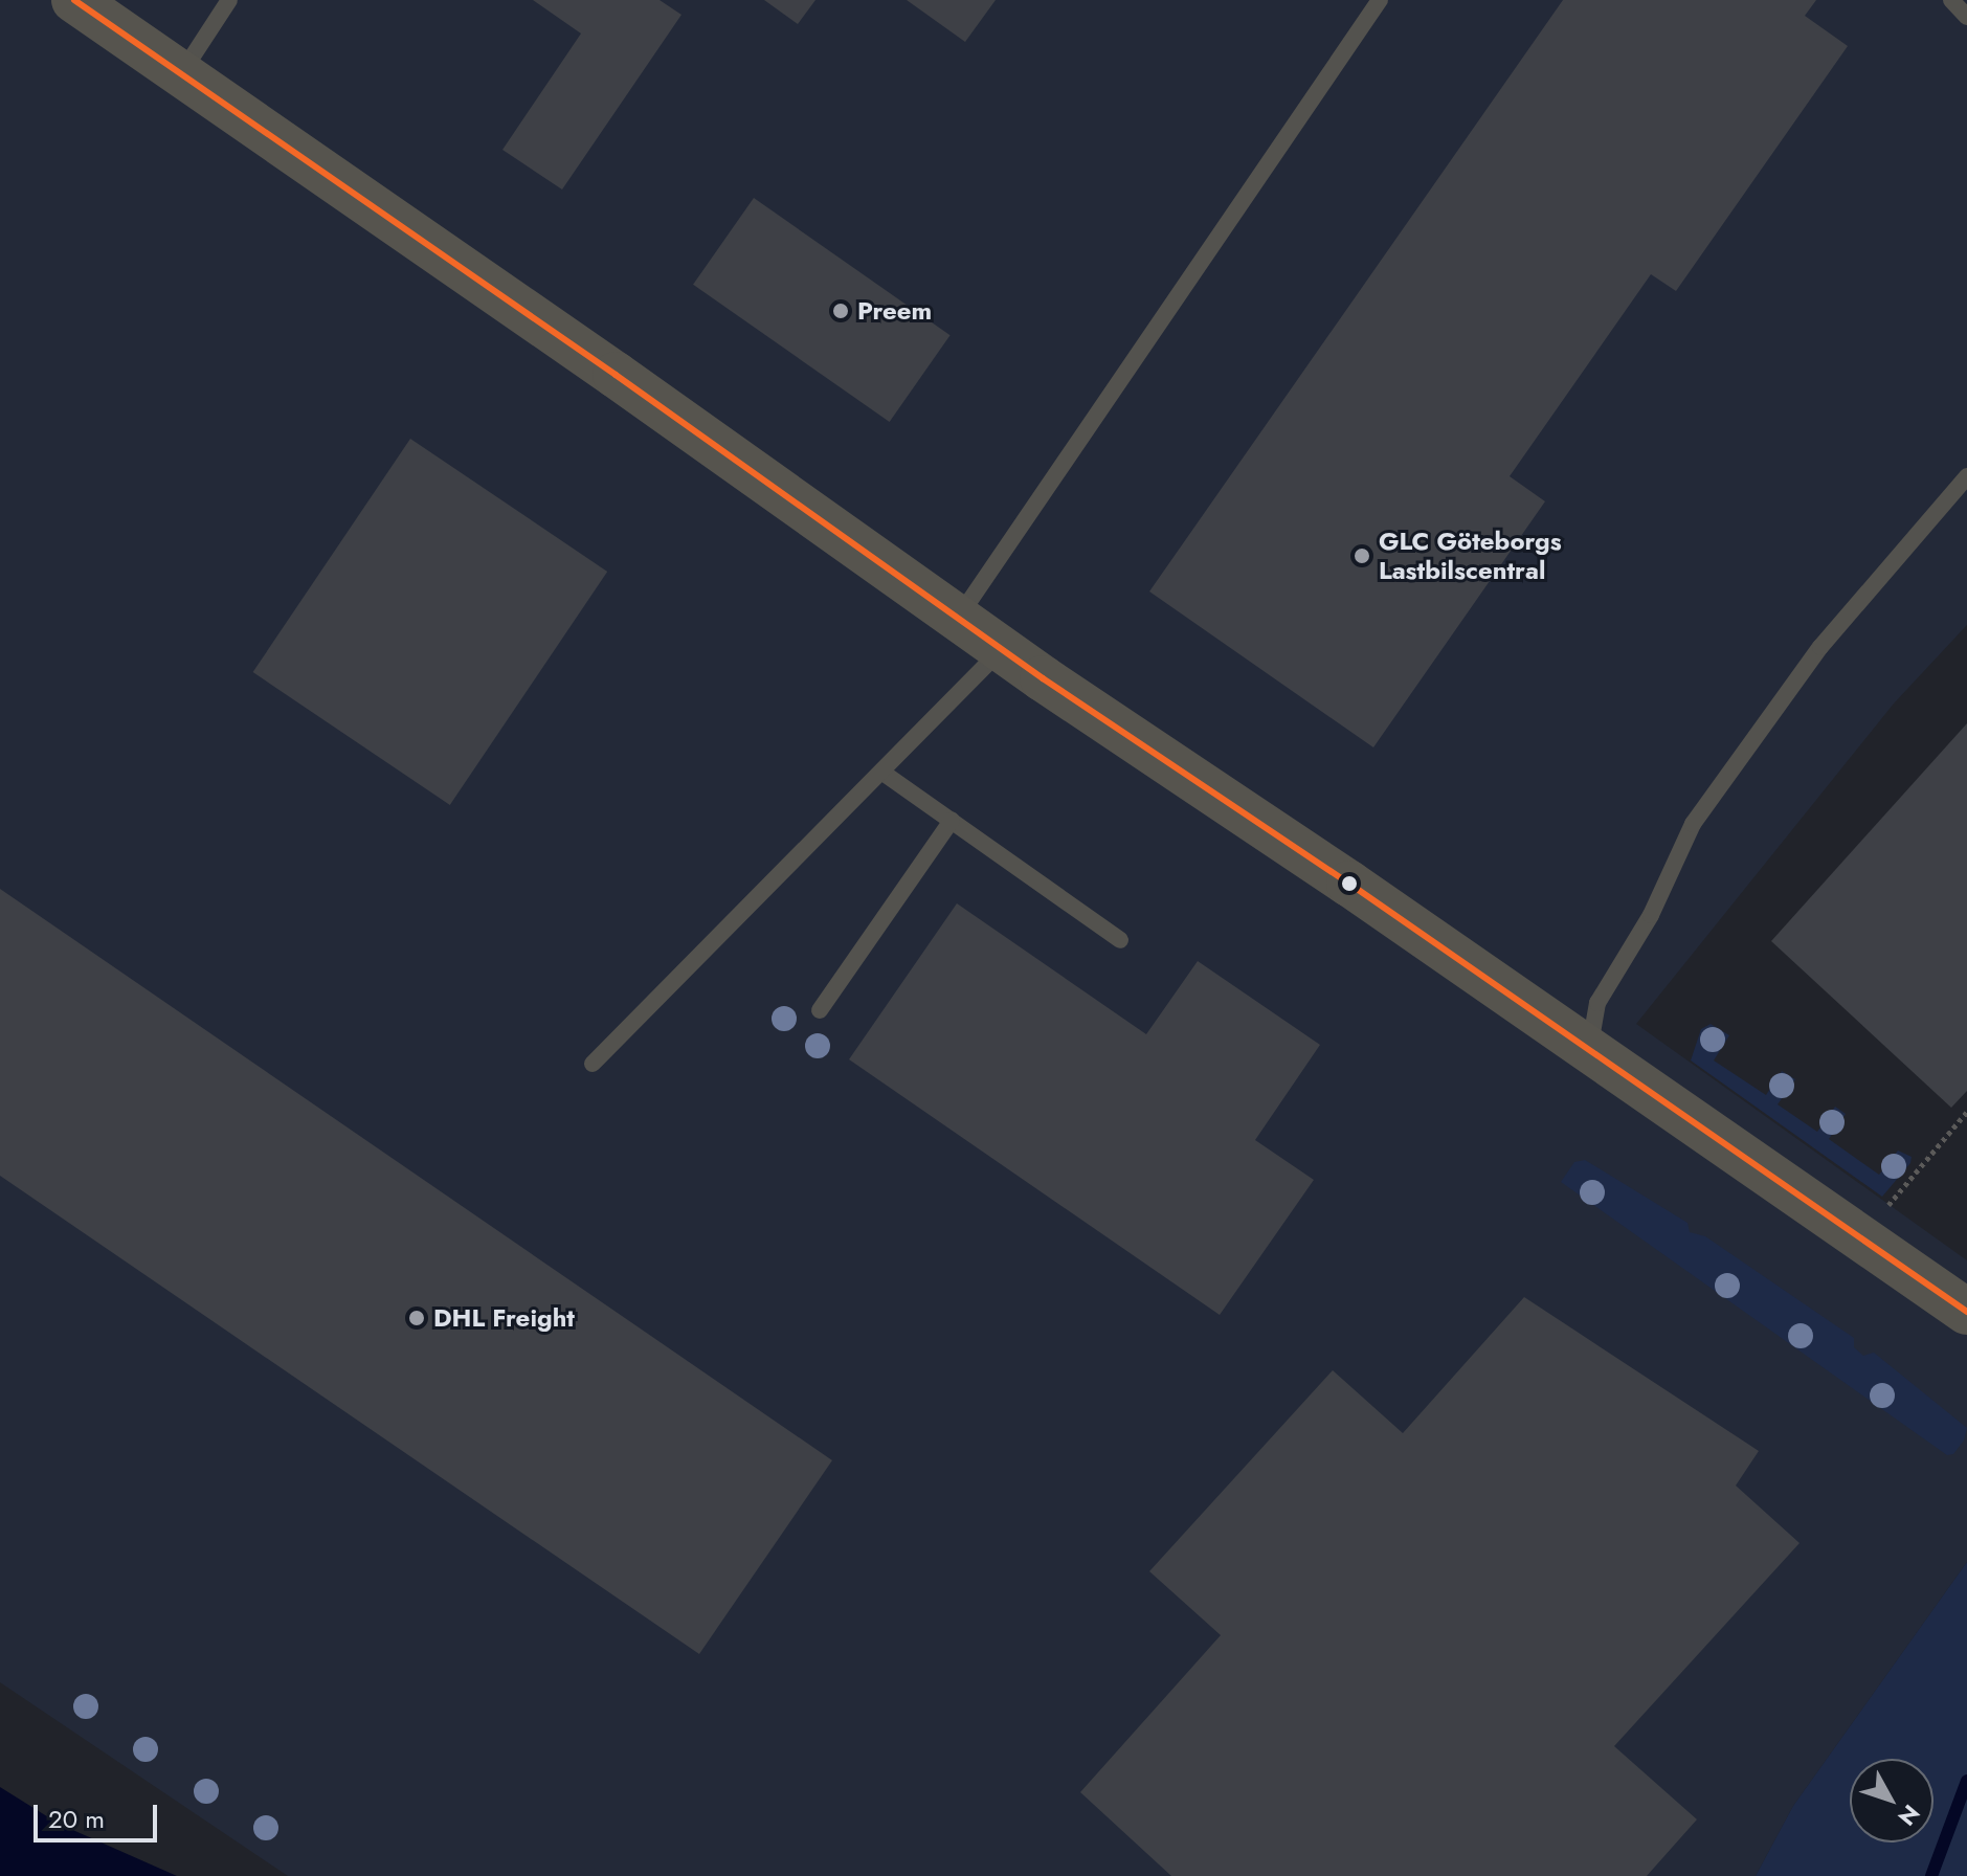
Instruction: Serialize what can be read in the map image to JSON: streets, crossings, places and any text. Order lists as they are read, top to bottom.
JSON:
{
  "places": ["Preem", "GLC Göteborgs Lastbilscentral", "DHL Freight"],
  "scale_bar": "20 m",
  "north": "bottom right"
}
